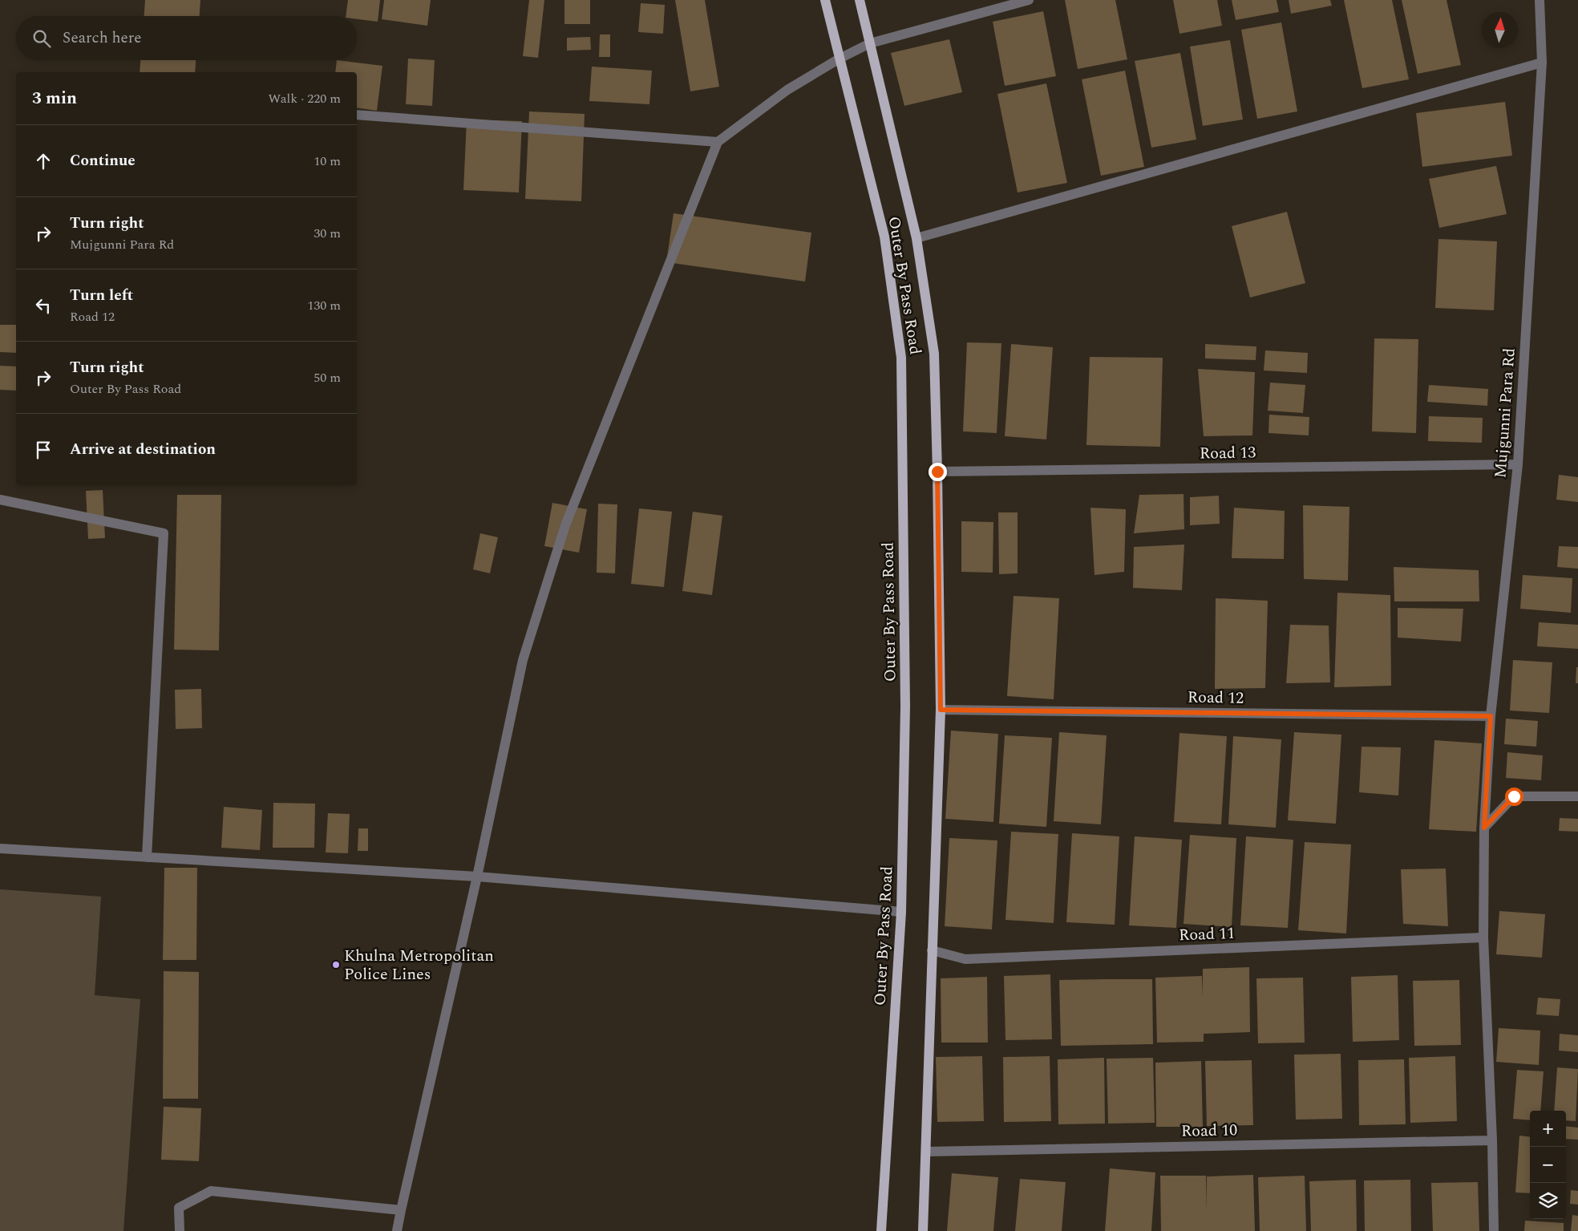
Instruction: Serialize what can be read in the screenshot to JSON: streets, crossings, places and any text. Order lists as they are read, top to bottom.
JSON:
{
  "streets": {
    "main road": ["Outer By Pass Road"],
    "street": [
      "Mujgunni Para Rd",
      "Road 13",
      "Road 12",
      "Road 11",
      "Road 10"
    ]
  },
  "crossings": [
    ["Outer By Pass Road", "Road 13"],
    ["Outer By Pass Road", "Road 12"],
    ["Outer By Pass Road", "Road 11"],
    ["Outer By Pass Road", "Road 10"],
    ["Mujgunni Para Rd", "Road 13"],
    ["Mujgunni Para Rd", "Road 12"],
    ["Mujgunni Para Rd", "Road 11"],
    ["Mujgunni Para Rd", "Road 10"]
  ],
  "places": ["Khulna Metropolitan Police Lines"],
  "north": "top",
  "page": {
    "search": "Search here",
    "heading": ["3 min", "Walk · 220 m"],
    "list": [
      ["Continue", "10 m"],
      ["Turn right", "Mujgunni Para Rd", "30 m"],
      ["Turn left", "Road 12", "130 m"],
      ["Turn right", "Outer By Pass Road", "50 m"],
      "Arrive at destination"
    ],
    "map_buttons": ["+", "−"]
  }
}
